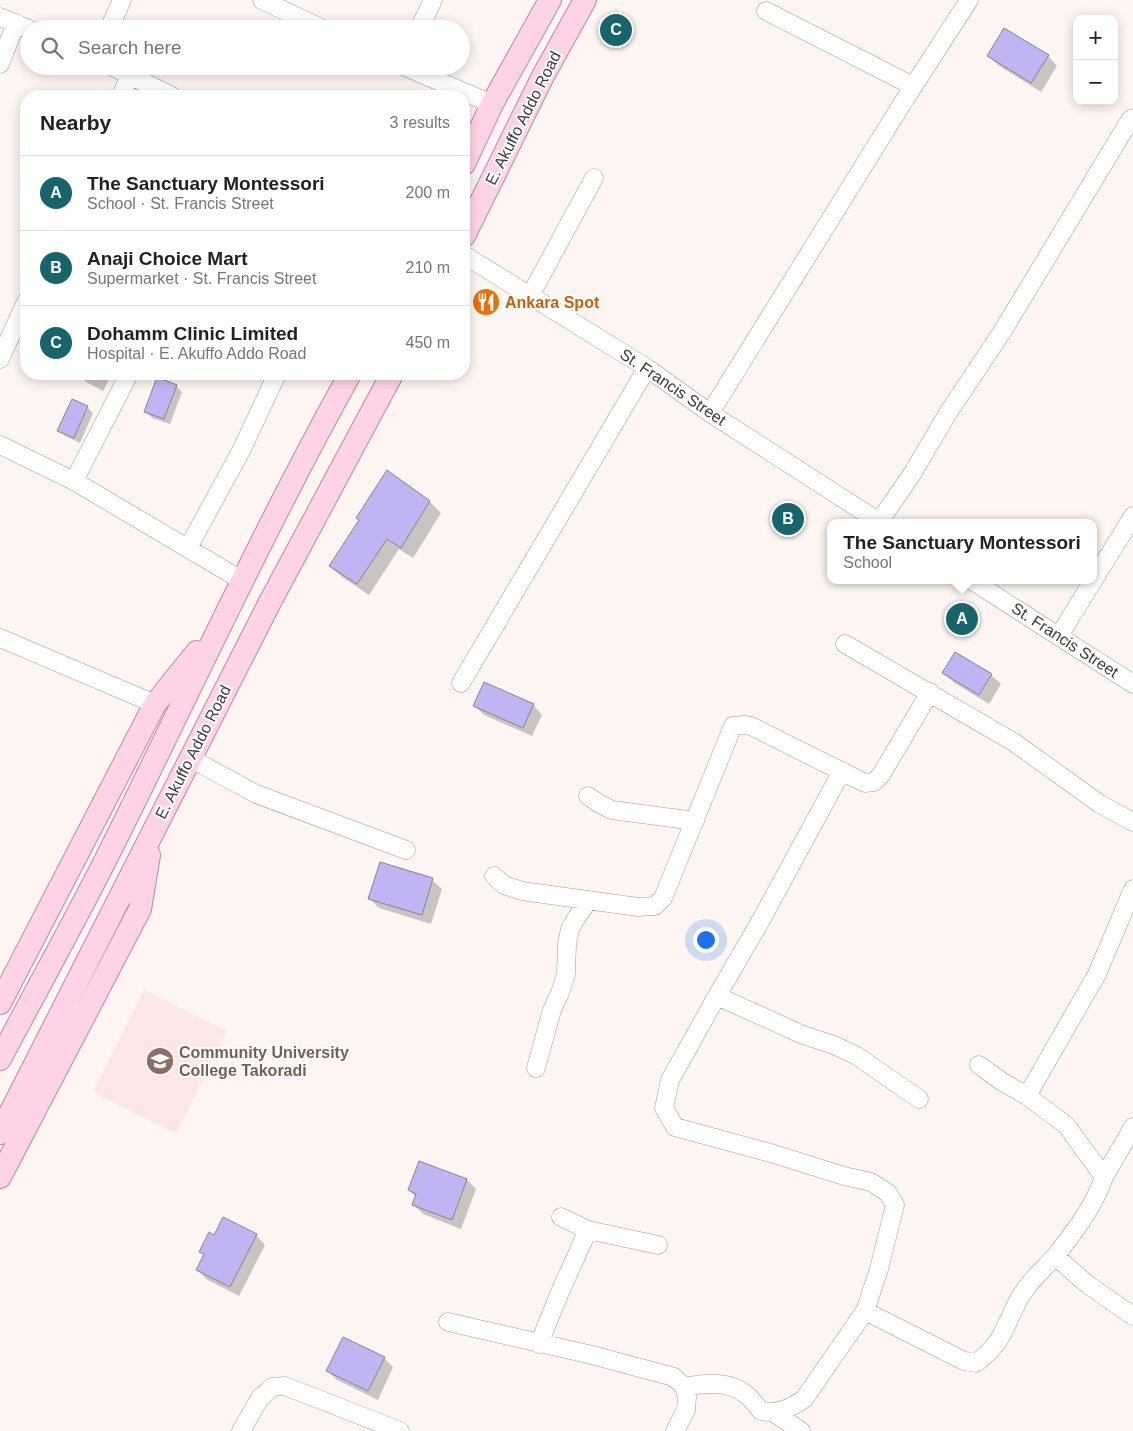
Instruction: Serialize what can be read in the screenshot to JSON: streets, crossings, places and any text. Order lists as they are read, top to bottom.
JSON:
{
  "streets": {
    "main road": ["E. Akuffo Addo Road"],
    "street": ["St. Francis Street"]
  },
  "places": {
    "restaurant": ["Ankara Spot"],
    "school or university": ["Community University College Takoradi"]
  },
  "page": {
    "pins": ["C", "B", "A"],
    "map_buttons": ["+", "−"],
    "search": "Search here",
    "heading": ["Nearby", "3 results"],
    "list": [
      {
        "mark": "A",
        "name": "The Sanctuary Montessori",
        "note": "School · St. Francis Street",
        "value": "200 m"
      },
      {
        "mark": "B",
        "name": "Anaji Choice Mart",
        "note": "Supermarket · St. Francis Street",
        "value": "210 m"
      },
      {
        "mark": "C",
        "name": "Dohamm Clinic Limited",
        "note": "Hospital · E. Akuffo Addo Road",
        "value": "450 m"
      }
    ],
    "popup": ["The Sanctuary Montessori", "School"]
  }
}
